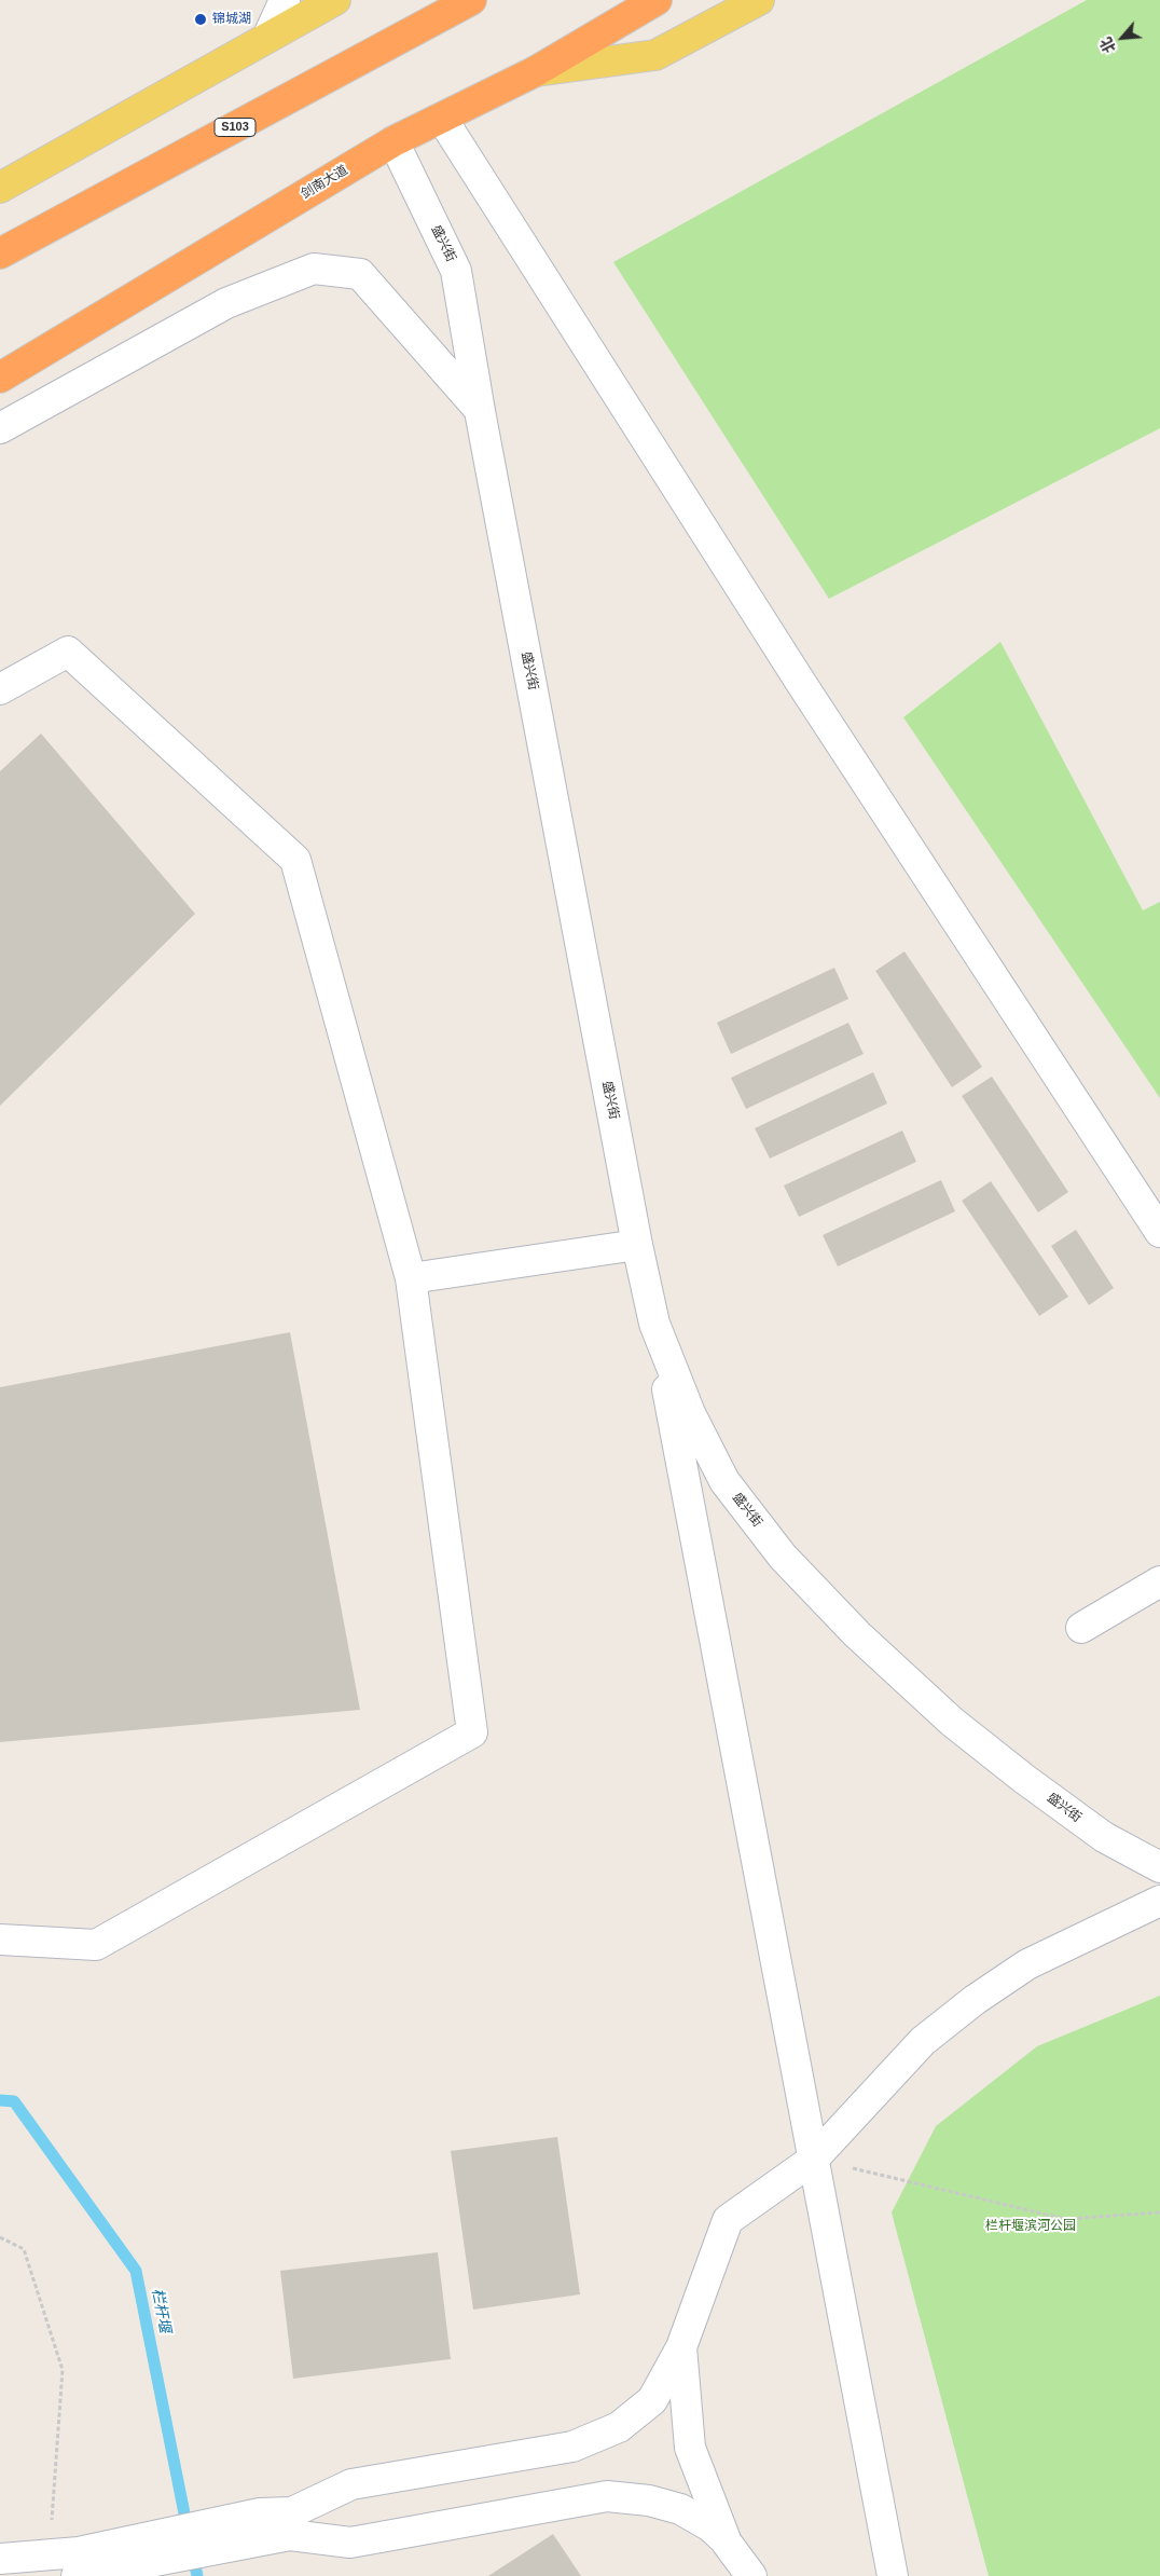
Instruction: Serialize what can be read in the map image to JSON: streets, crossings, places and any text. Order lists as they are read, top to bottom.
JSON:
{
  "streets": {
    "highway": ["S103", "剑南大道"],
    "street": ["盛兴街"]
  },
  "crossings": [
    ["剑南大道", "盛兴街"]
  ],
  "water": ["栏杆堰"],
  "parks": ["栏杆堰滨河公园"],
  "places": ["锦城湖"],
  "north": "bottom left"
}
